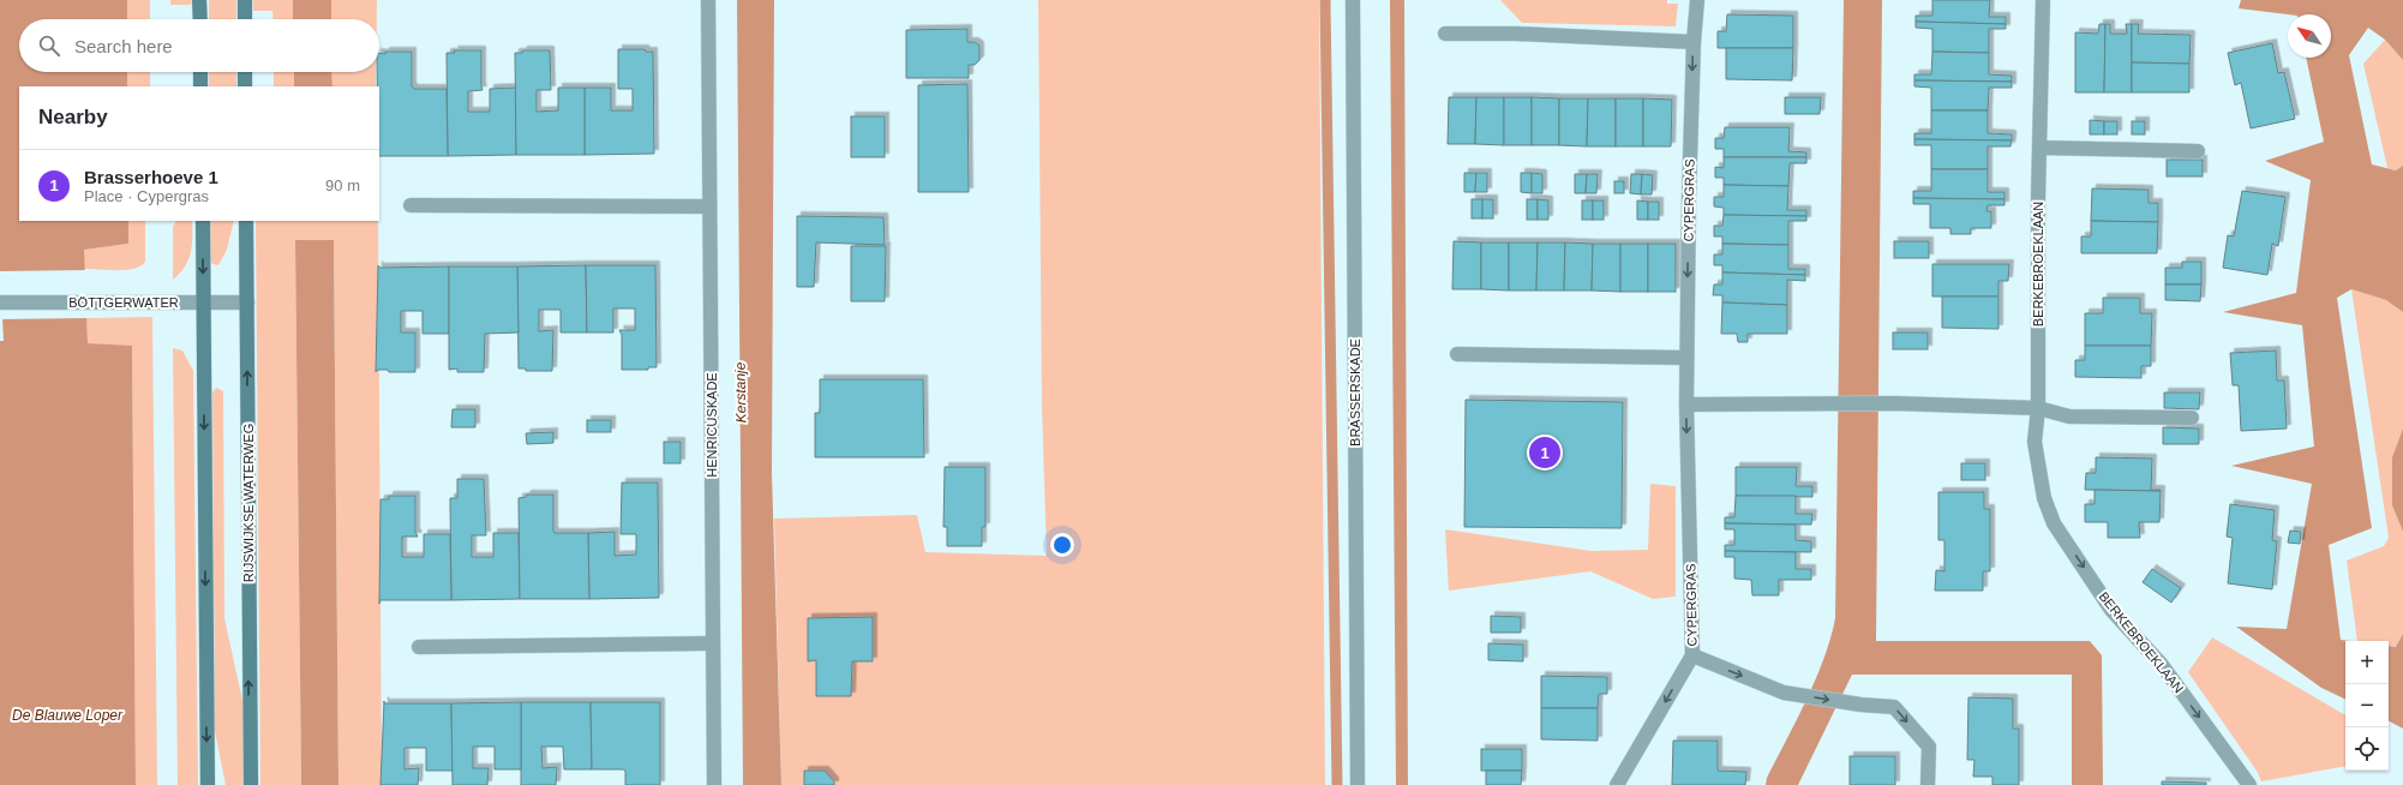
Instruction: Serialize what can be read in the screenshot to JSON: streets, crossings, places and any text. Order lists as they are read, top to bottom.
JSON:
{
  "streets": {
    "main road": ["RIJSWIJKSE WATERWEG"],
    "street": [
      "CYPERGRAS",
      "BERKEBROEKLAAN",
      "BÖTTGERWATER",
      "BRASSERSKADE",
      "HENRICUSKADE"
    ]
  },
  "crossings": [
    ["BÖTTGERWATER", "RIJSWIJKSE WATERWEG"]
  ],
  "one_way": ["CYPERGRAS", "BERKEBROEKLAAN"],
  "water": ["Kerstanje", "De Blauwe Loper"],
  "north": "top left",
  "page": {
    "search": "Search here",
    "heading": "Nearby",
    "list": [
      {
        "mark": "1",
        "name": "Brasserhoeve 1",
        "note": "Place · Cypergras",
        "value": "90 m"
      }
    ],
    "pins": "1",
    "map_buttons": ["+", "−"]
  }
}
